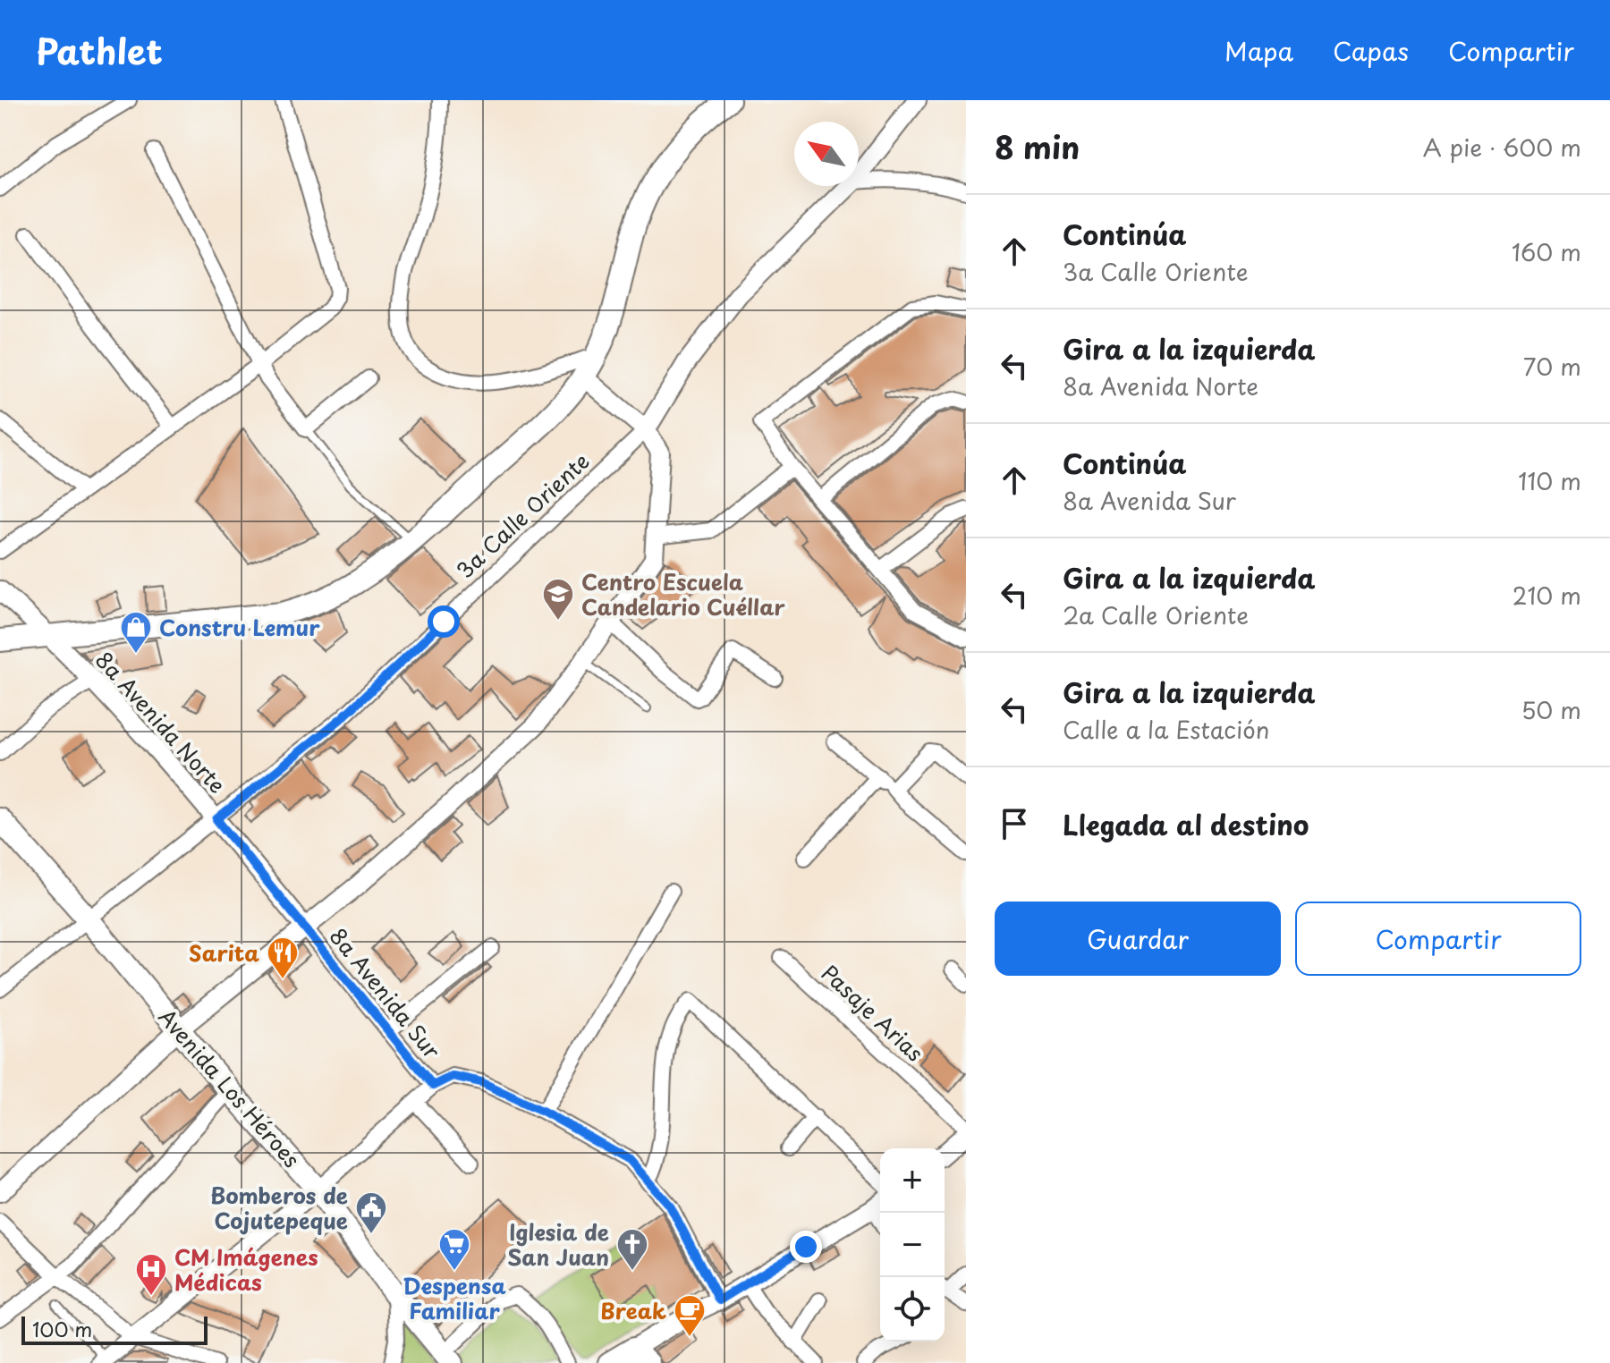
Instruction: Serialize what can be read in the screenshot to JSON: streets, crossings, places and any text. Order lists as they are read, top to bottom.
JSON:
{
  "streets": {
    "main road": ["Avenida Los Héroes"],
    "street": [
      "3a Calle Oriente",
      "8a Avenida Norte",
      "8a Avenida Sur",
      "Pasaje Arias"
    ]
  },
  "crossings": [
    ["3a Calle Oriente", "8a Avenida Norte"],
    ["3a Calle Oriente", "Avenida Los Héroes"],
    ["8a Avenida Norte", "8a Avenida Sur"]
  ],
  "places": {
    "school or university": ["Centro Escuela Candelario Cuéllar"],
    "shop": ["Constru Lemur"],
    "restaurant": ["Sarita"],
    "public building": ["Bomberos de Cojutepeque"],
    "supermarket": ["Despensa Familiar"],
    "church": ["Iglesia de San Juan"],
    "hospital": ["CM Imágenes Médicas"],
    "cafe": ["Break"]
  },
  "scale_bar": "100 m",
  "north": "top left",
  "page": {
    "header": "Pathlet",
    "nav": ["Mapa", "Capas", "Compartir"],
    "heading": ["8 min", "A pie · 600 m"],
    "list": [
      ["Continúa", "3a Calle Oriente", "160 m"],
      ["Gira a la izquierda", "8a Avenida Norte", "70 m"],
      ["Continúa", "8a Avenida Sur", "110 m"],
      ["Gira a la izquierda", "2a Calle Oriente", "210 m"],
      ["Gira a la izquierda", "Calle a la Estación", "50 m"],
      "Llegada al destino"
    ],
    "buttons": ["Guardar", "Compartir"],
    "map_buttons": ["+", "−"],
    "scale": "100 m"
  }
}
